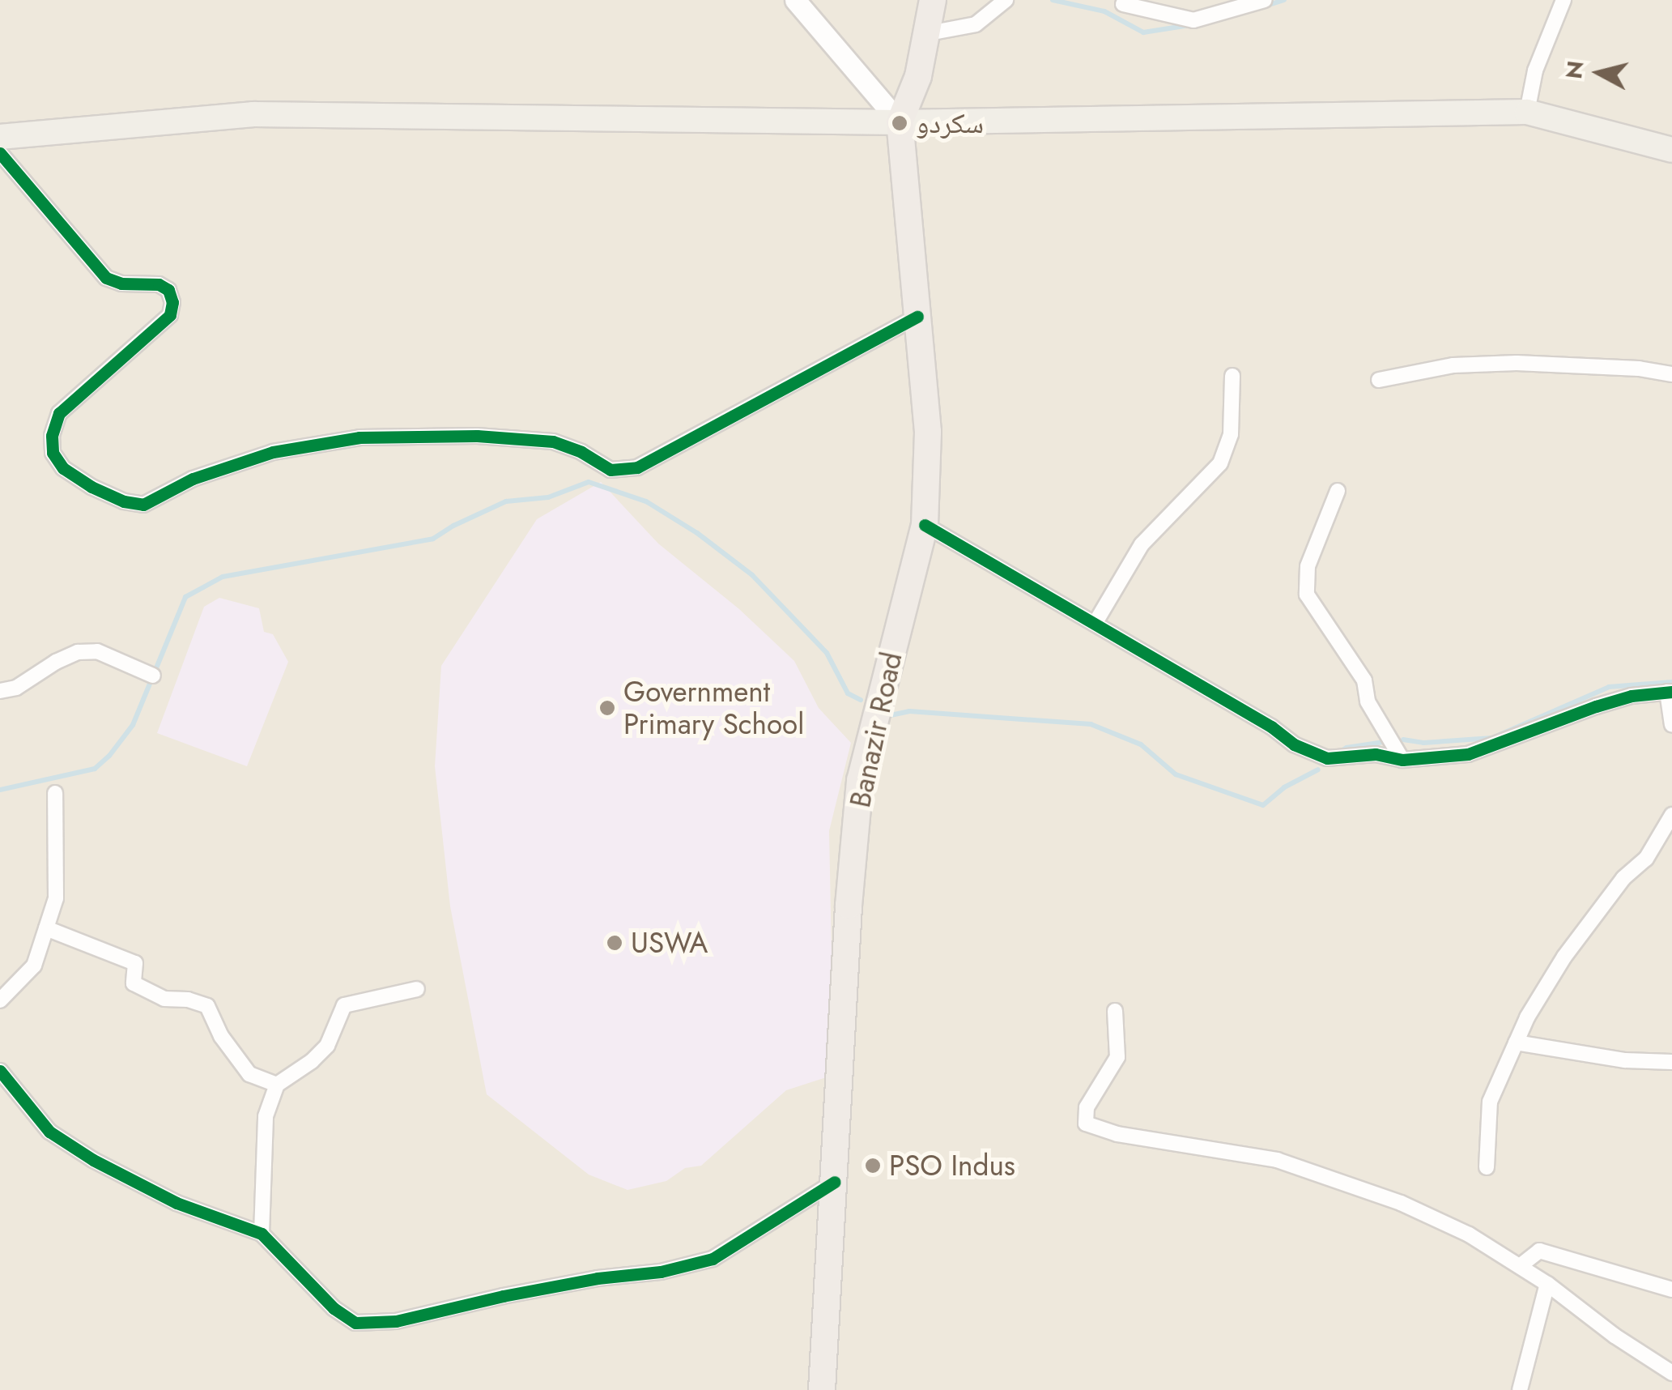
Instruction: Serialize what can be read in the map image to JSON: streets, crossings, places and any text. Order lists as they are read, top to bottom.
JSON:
{
  "streets": {
    "highway": ["Banazir Road"]
  },
  "places": [
    "سکردو",
    "Government Primary School",
    "USWA",
    "PSO Indus"
  ],
  "north": "left"
}
